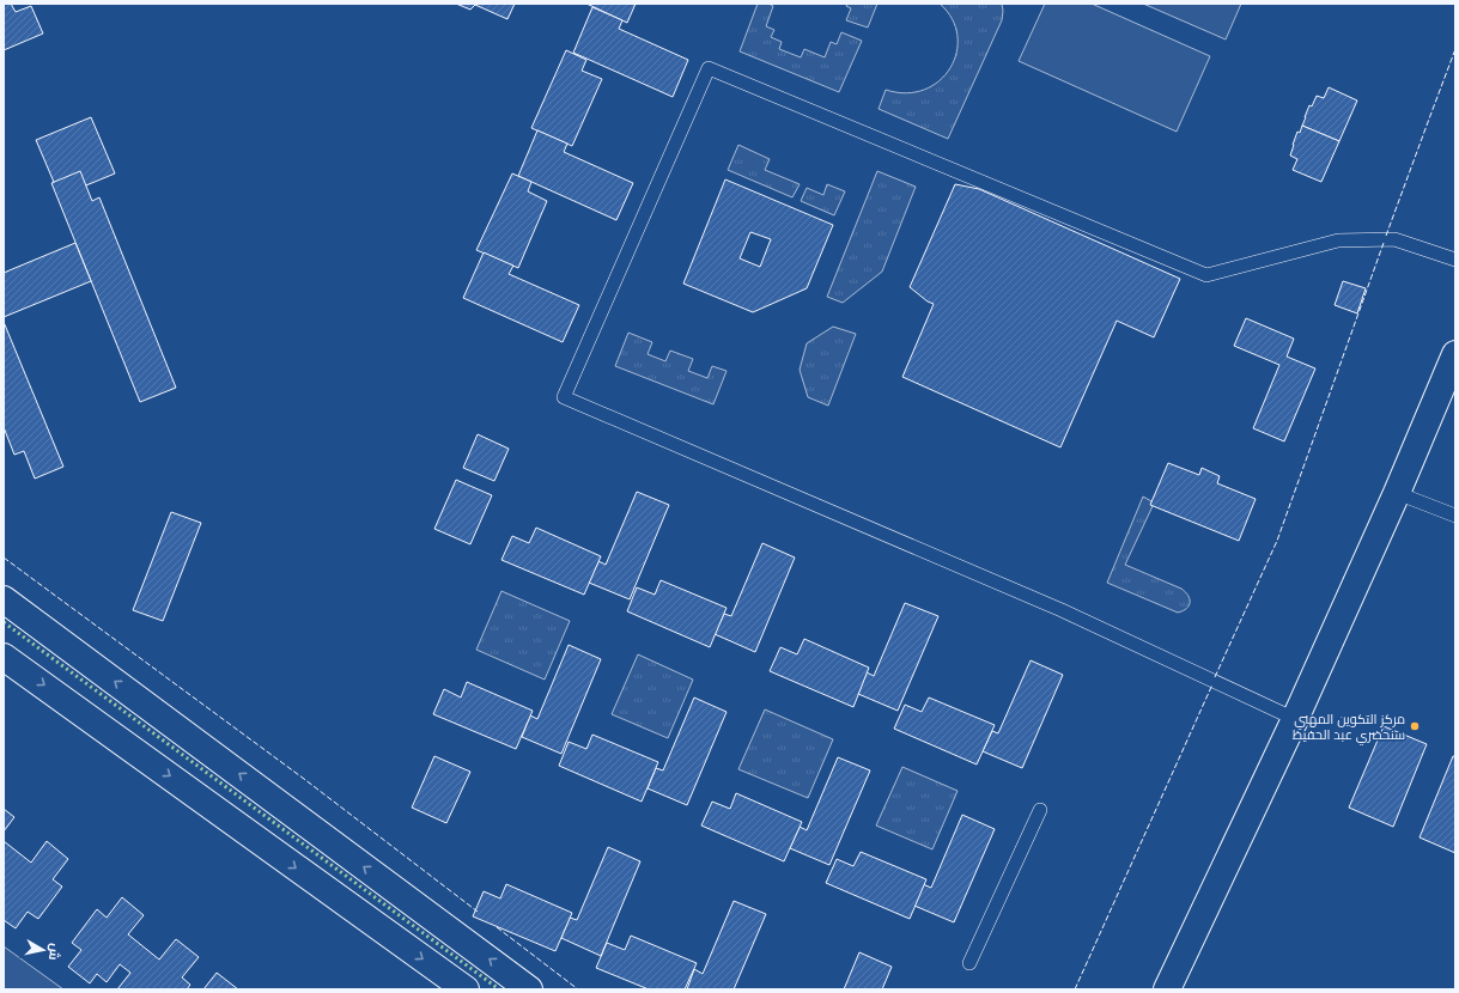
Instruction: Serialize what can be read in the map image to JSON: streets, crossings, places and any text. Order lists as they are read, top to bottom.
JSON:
{
  "places": ["مركز التكوين المهني سنحضري عبد الحفيظ"],
  "north": "right"
}
